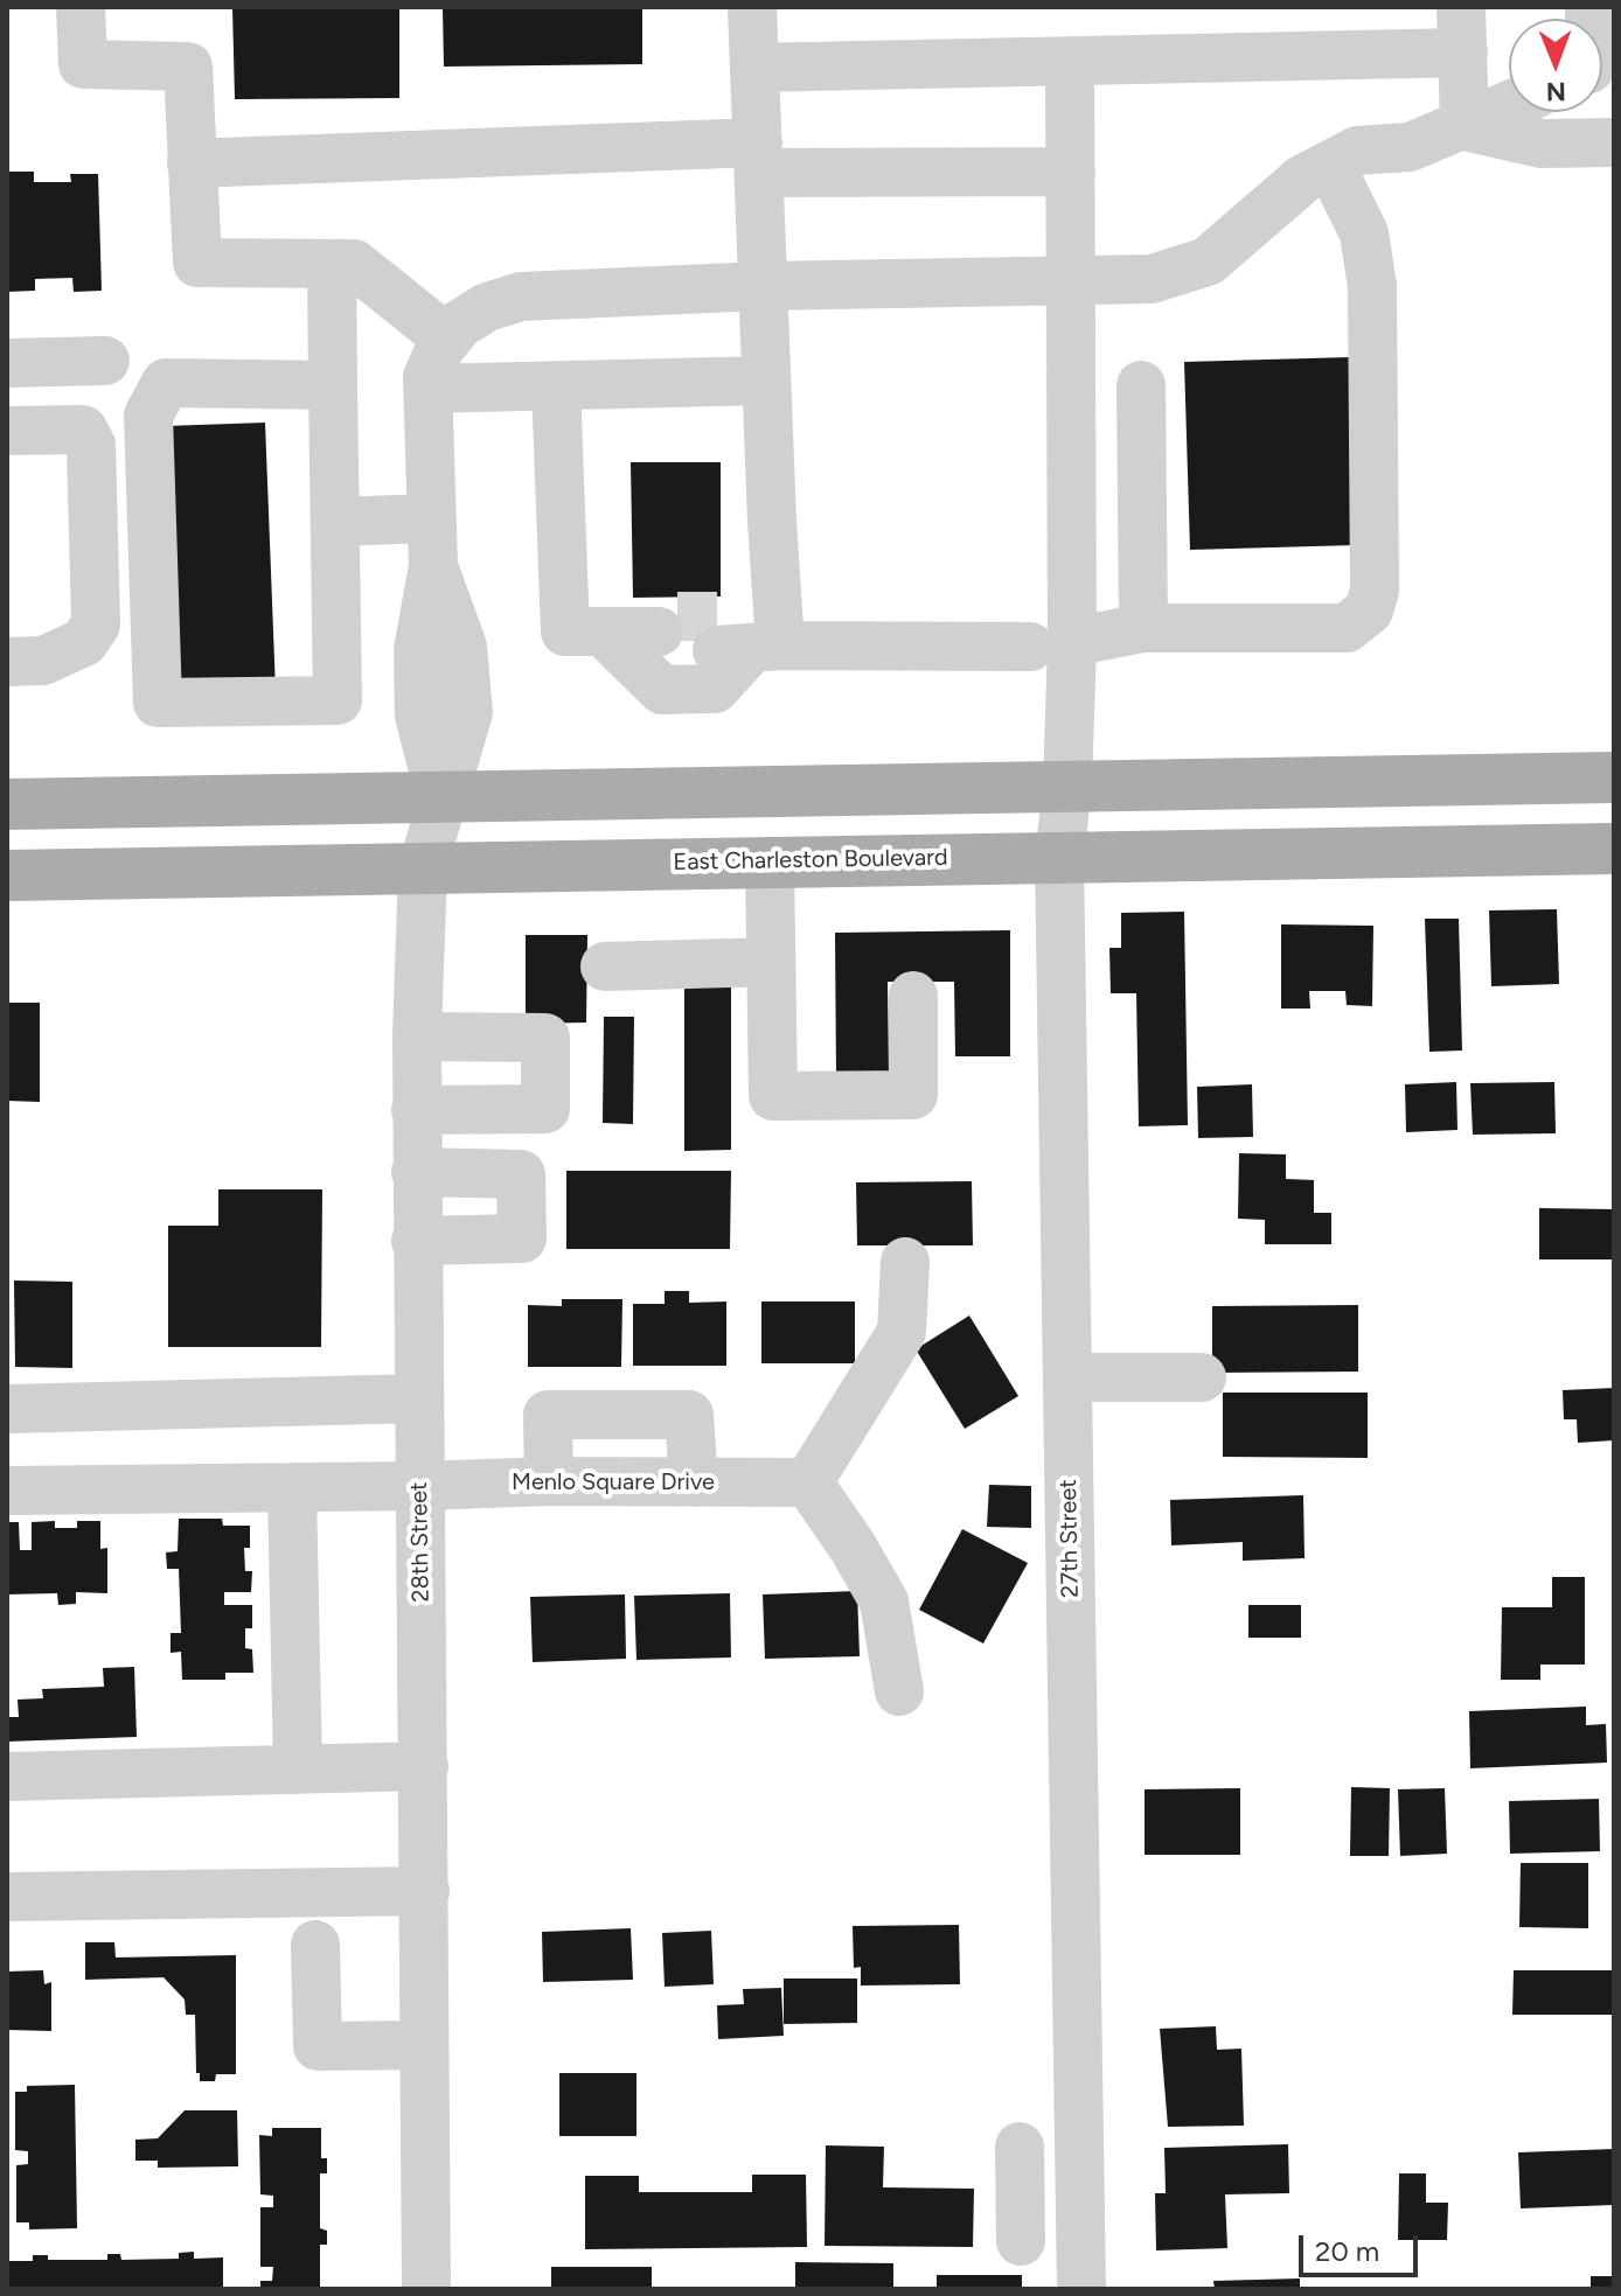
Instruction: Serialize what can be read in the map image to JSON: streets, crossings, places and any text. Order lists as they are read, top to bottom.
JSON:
{
  "streets": {
    "main road": ["East Charleston Boulevard"],
    "street": ["Menlo Square Drive", "27th Street", "28th Street"]
  },
  "crossings": [
    ["East Charleston Boulevard", "27th Street"],
    ["East Charleston Boulevard", "28th Street"],
    ["Menlo Square Drive", "28th Street"]
  ],
  "scale_bar": "20 m",
  "north": "bottom"
}
